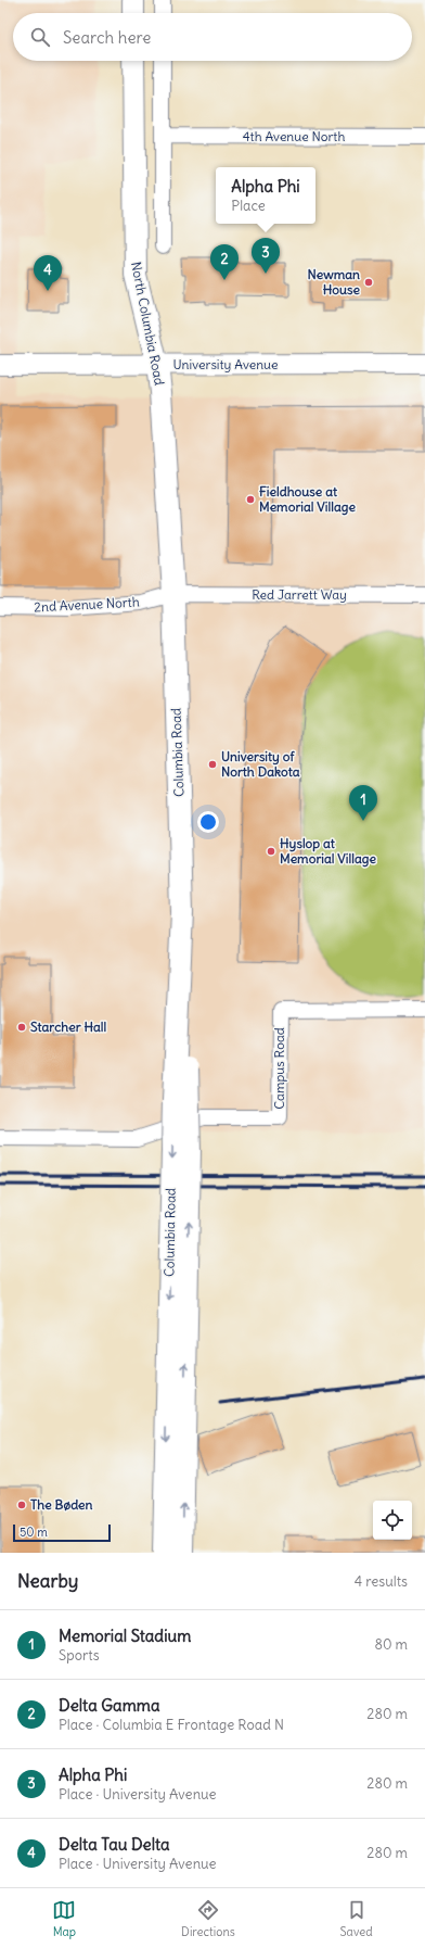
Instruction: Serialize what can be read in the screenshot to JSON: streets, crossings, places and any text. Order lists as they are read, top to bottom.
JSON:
{
  "streets": {
    "main road": ["North Columbia Road", "Columbia Road"],
    "street": [
      "4th Avenue North",
      "University Avenue",
      "Red Jarrett Way",
      "2nd Avenue North",
      "Campus Road"
    ]
  },
  "crossings": [
    ["North Columbia Road", "University Avenue"],
    ["North Columbia Road", "Red Jarrett Way"],
    ["North Columbia Road", "2nd Avenue North"],
    ["North Columbia Road", "Columbia Road"],
    ["Red Jarrett Way", "2nd Avenue North"],
    ["Red Jarrett Way", "Columbia Road"],
    ["2nd Avenue North", "Columbia Road"]
  ],
  "places": [
    "Newman House",
    "Fieldhouse at Memorial Village",
    "University of North Dakota",
    "Hyslop at Memorial Village",
    "Starcher Hall",
    "The Bøden"
  ],
  "scale_bar": "50 m",
  "page": {
    "search": "Search here",
    "popup": ["Alpha Phi", "Place"],
    "pins": [
      "3",
      "2",
      "4",
      "1"
    ],
    "scale": "50 m",
    "heading": ["Nearby", "4 results"],
    "list": [
      {
        "mark": "1",
        "name": "Memorial Stadium",
        "note": "Sports",
        "value": "80 m"
      },
      {
        "mark": "2",
        "name": "Delta Gamma",
        "note": "Place · Columbia E Frontage Road N",
        "value": "280 m"
      },
      {
        "mark": "3",
        "name": "Alpha Phi",
        "note": "Place · University Avenue",
        "value": "280 m"
      },
      {
        "mark": "4",
        "name": "Delta Tau Delta",
        "note": "Place · University Avenue",
        "value": "280 m"
      }
    ],
    "nav": ["Map", "Directions", "Saved"]
  }
}
